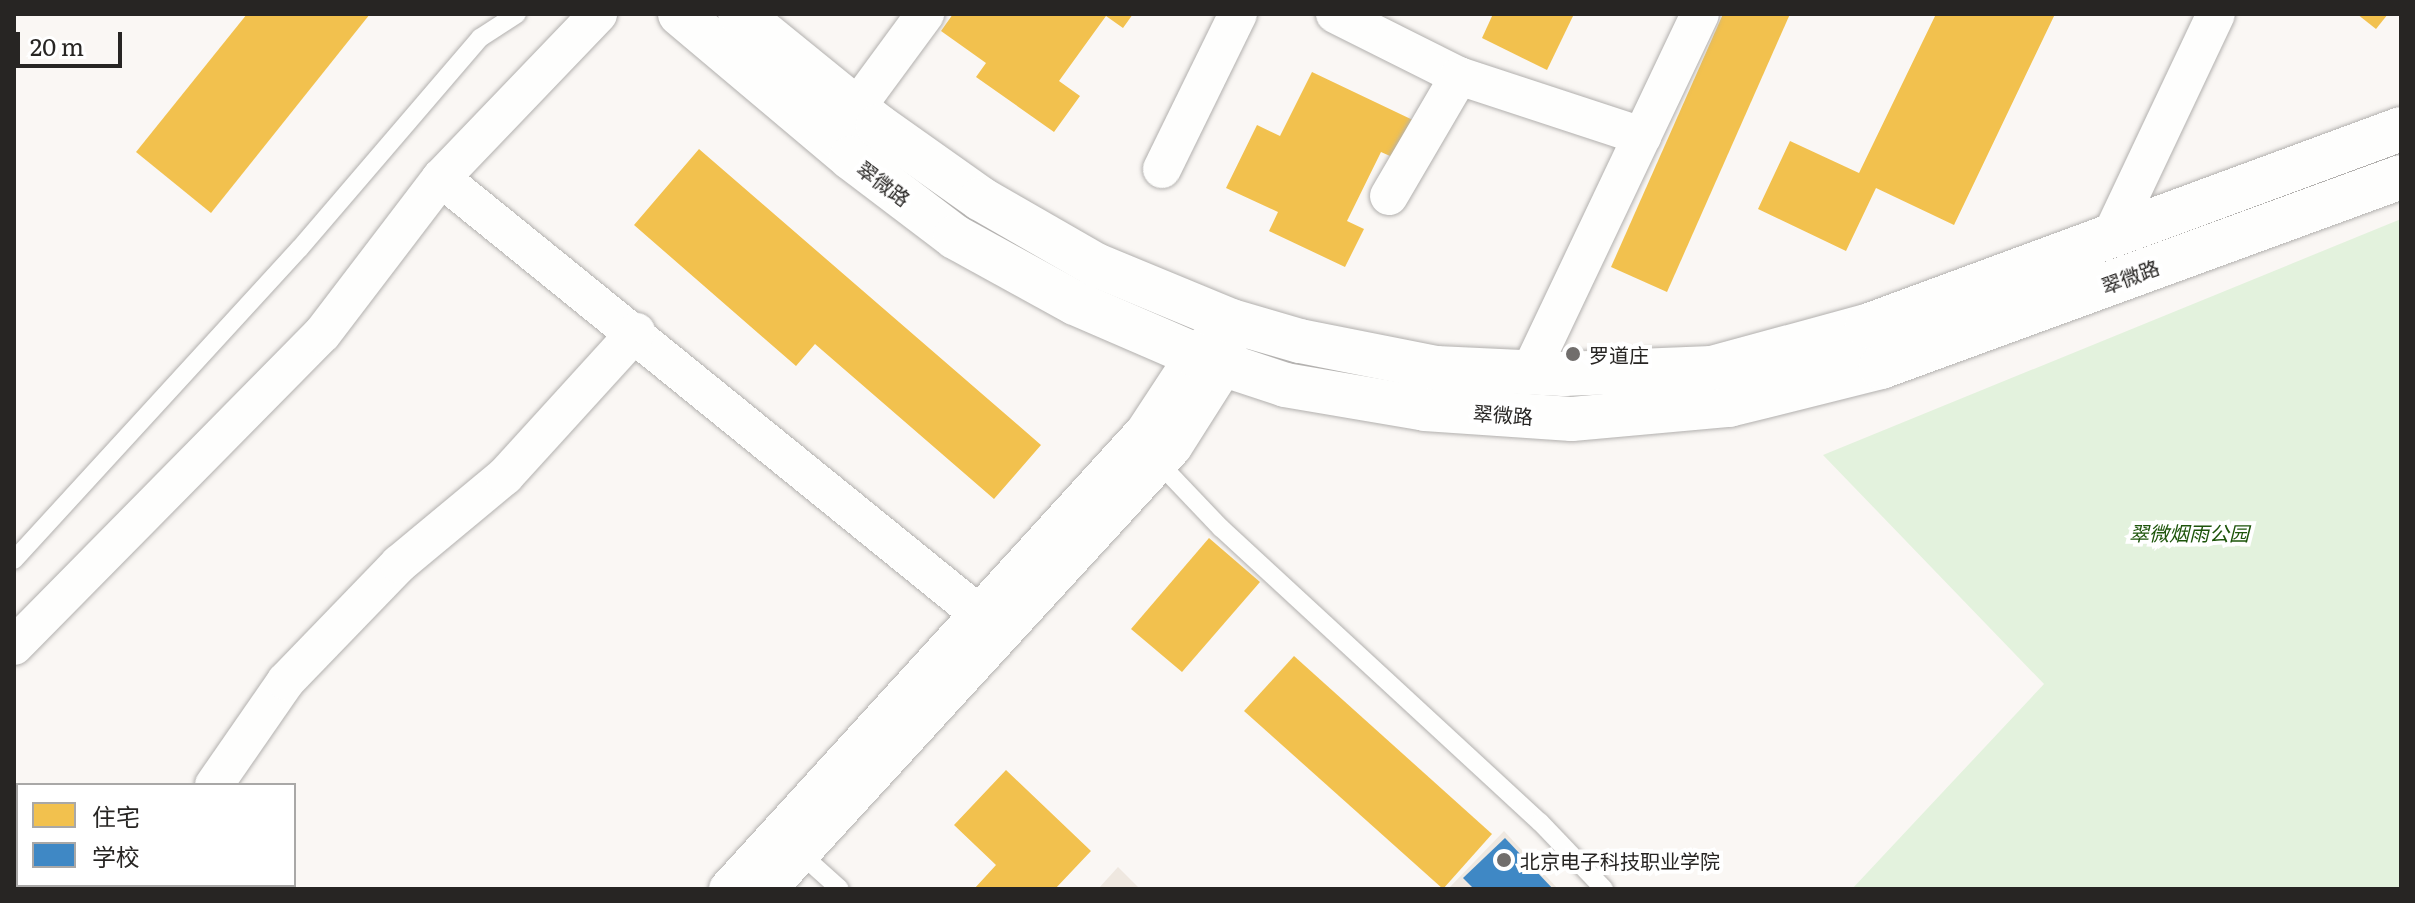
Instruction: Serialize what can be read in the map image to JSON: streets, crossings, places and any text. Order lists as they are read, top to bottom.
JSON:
{
  "streets": {
    "main road": ["翠微路"]
  },
  "parks": ["翠微烟雨公园"],
  "places": ["罗道庄", "北京电子科技职业学院"],
  "legend": ["住宅", "学校"],
  "scale_bar": "20 m"
}
